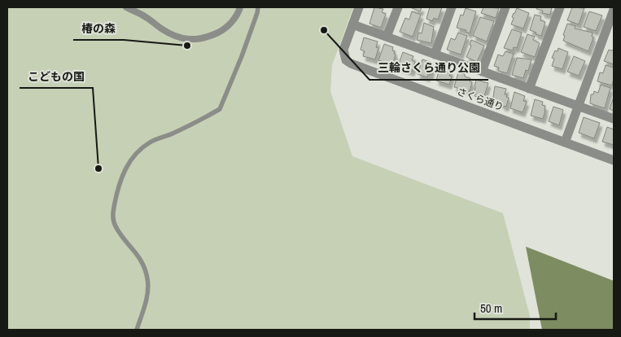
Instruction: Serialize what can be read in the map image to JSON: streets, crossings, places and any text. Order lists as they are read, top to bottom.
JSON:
{
  "streets": {
    "street": ["さくら通り"]
  },
  "places": ["三輪さくら通り公園", "椿の森", "こどもの国"],
  "scale_bar": "50 m"
}
